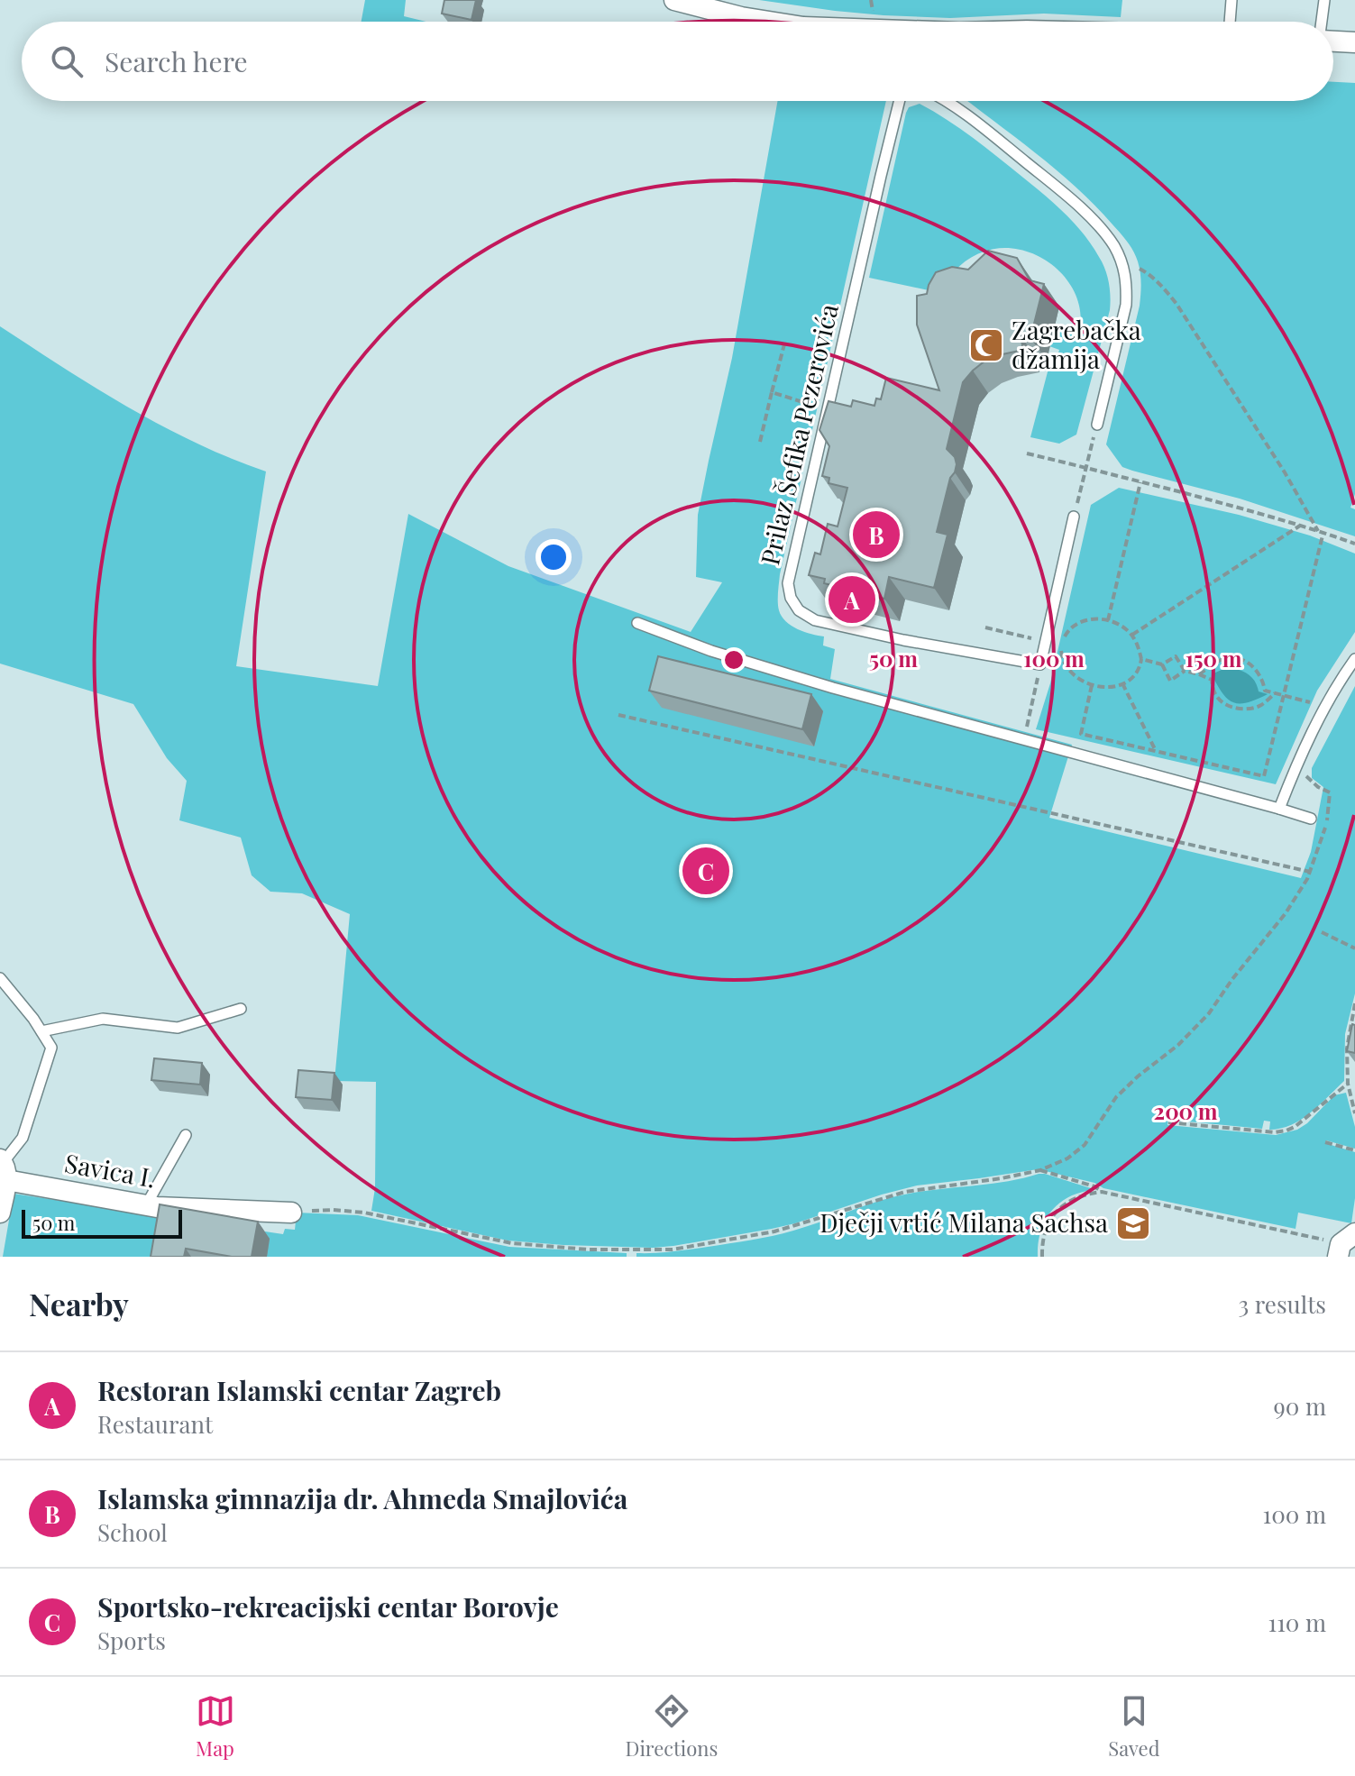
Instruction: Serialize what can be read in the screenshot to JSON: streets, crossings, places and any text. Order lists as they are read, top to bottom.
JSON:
{
  "streets": {
    "street": ["Savica I."],
    "lane": ["Prilaz Šefika Pezerovića"]
  },
  "places": {
    "mosque": ["Zagrebačka džamija"],
    "school or university": ["Dječji vrtić Milana Sachsa"]
  },
  "scale_bar": "50 m",
  "page": {
    "search": "Search here",
    "pins": ["B", "A", "C"],
    "scale": "50 m",
    "heading": ["Nearby", "3 results"],
    "list": [
      {
        "mark": "A",
        "name": "Restoran Islamski centar Zagreb",
        "note": "Restaurant",
        "value": "90 m"
      },
      {
        "mark": "B",
        "name": "Islamska gimnazija dr. Ahmeda Smajlovića",
        "note": "School",
        "value": "100 m"
      },
      {
        "mark": "C",
        "name": "Sportsko-rekreacijski centar Borovje",
        "note": "Sports",
        "value": "110 m"
      }
    ],
    "nav": ["Map", "Directions", "Saved"]
  },
  "rings": [
    "50 m",
    "100 m",
    "150 m",
    "200 m"
  ]
}
